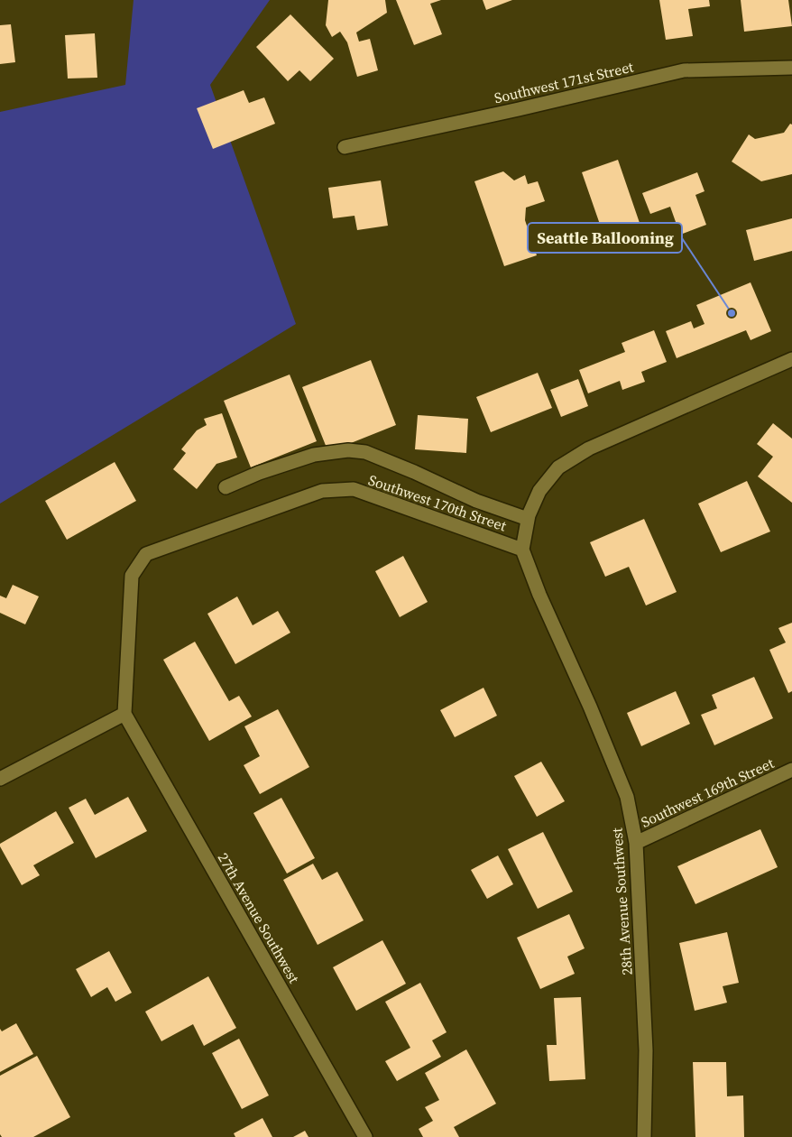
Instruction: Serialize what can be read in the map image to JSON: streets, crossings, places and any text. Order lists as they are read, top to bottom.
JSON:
{
  "streets": {
    "street": [
      "Southwest 171st Street",
      "Southwest 170th Street",
      "Southwest 169th Street",
      "28th Avenue Southwest",
      "27th Avenue Southwest"
    ]
  },
  "crossings": [
    ["Southwest 170th Street", "28th Avenue Southwest"],
    ["Southwest 170th Street", "27th Avenue Southwest"],
    ["Southwest 169th Street", "28th Avenue Southwest"]
  ],
  "places": ["Seattle Ballooning"]
}
